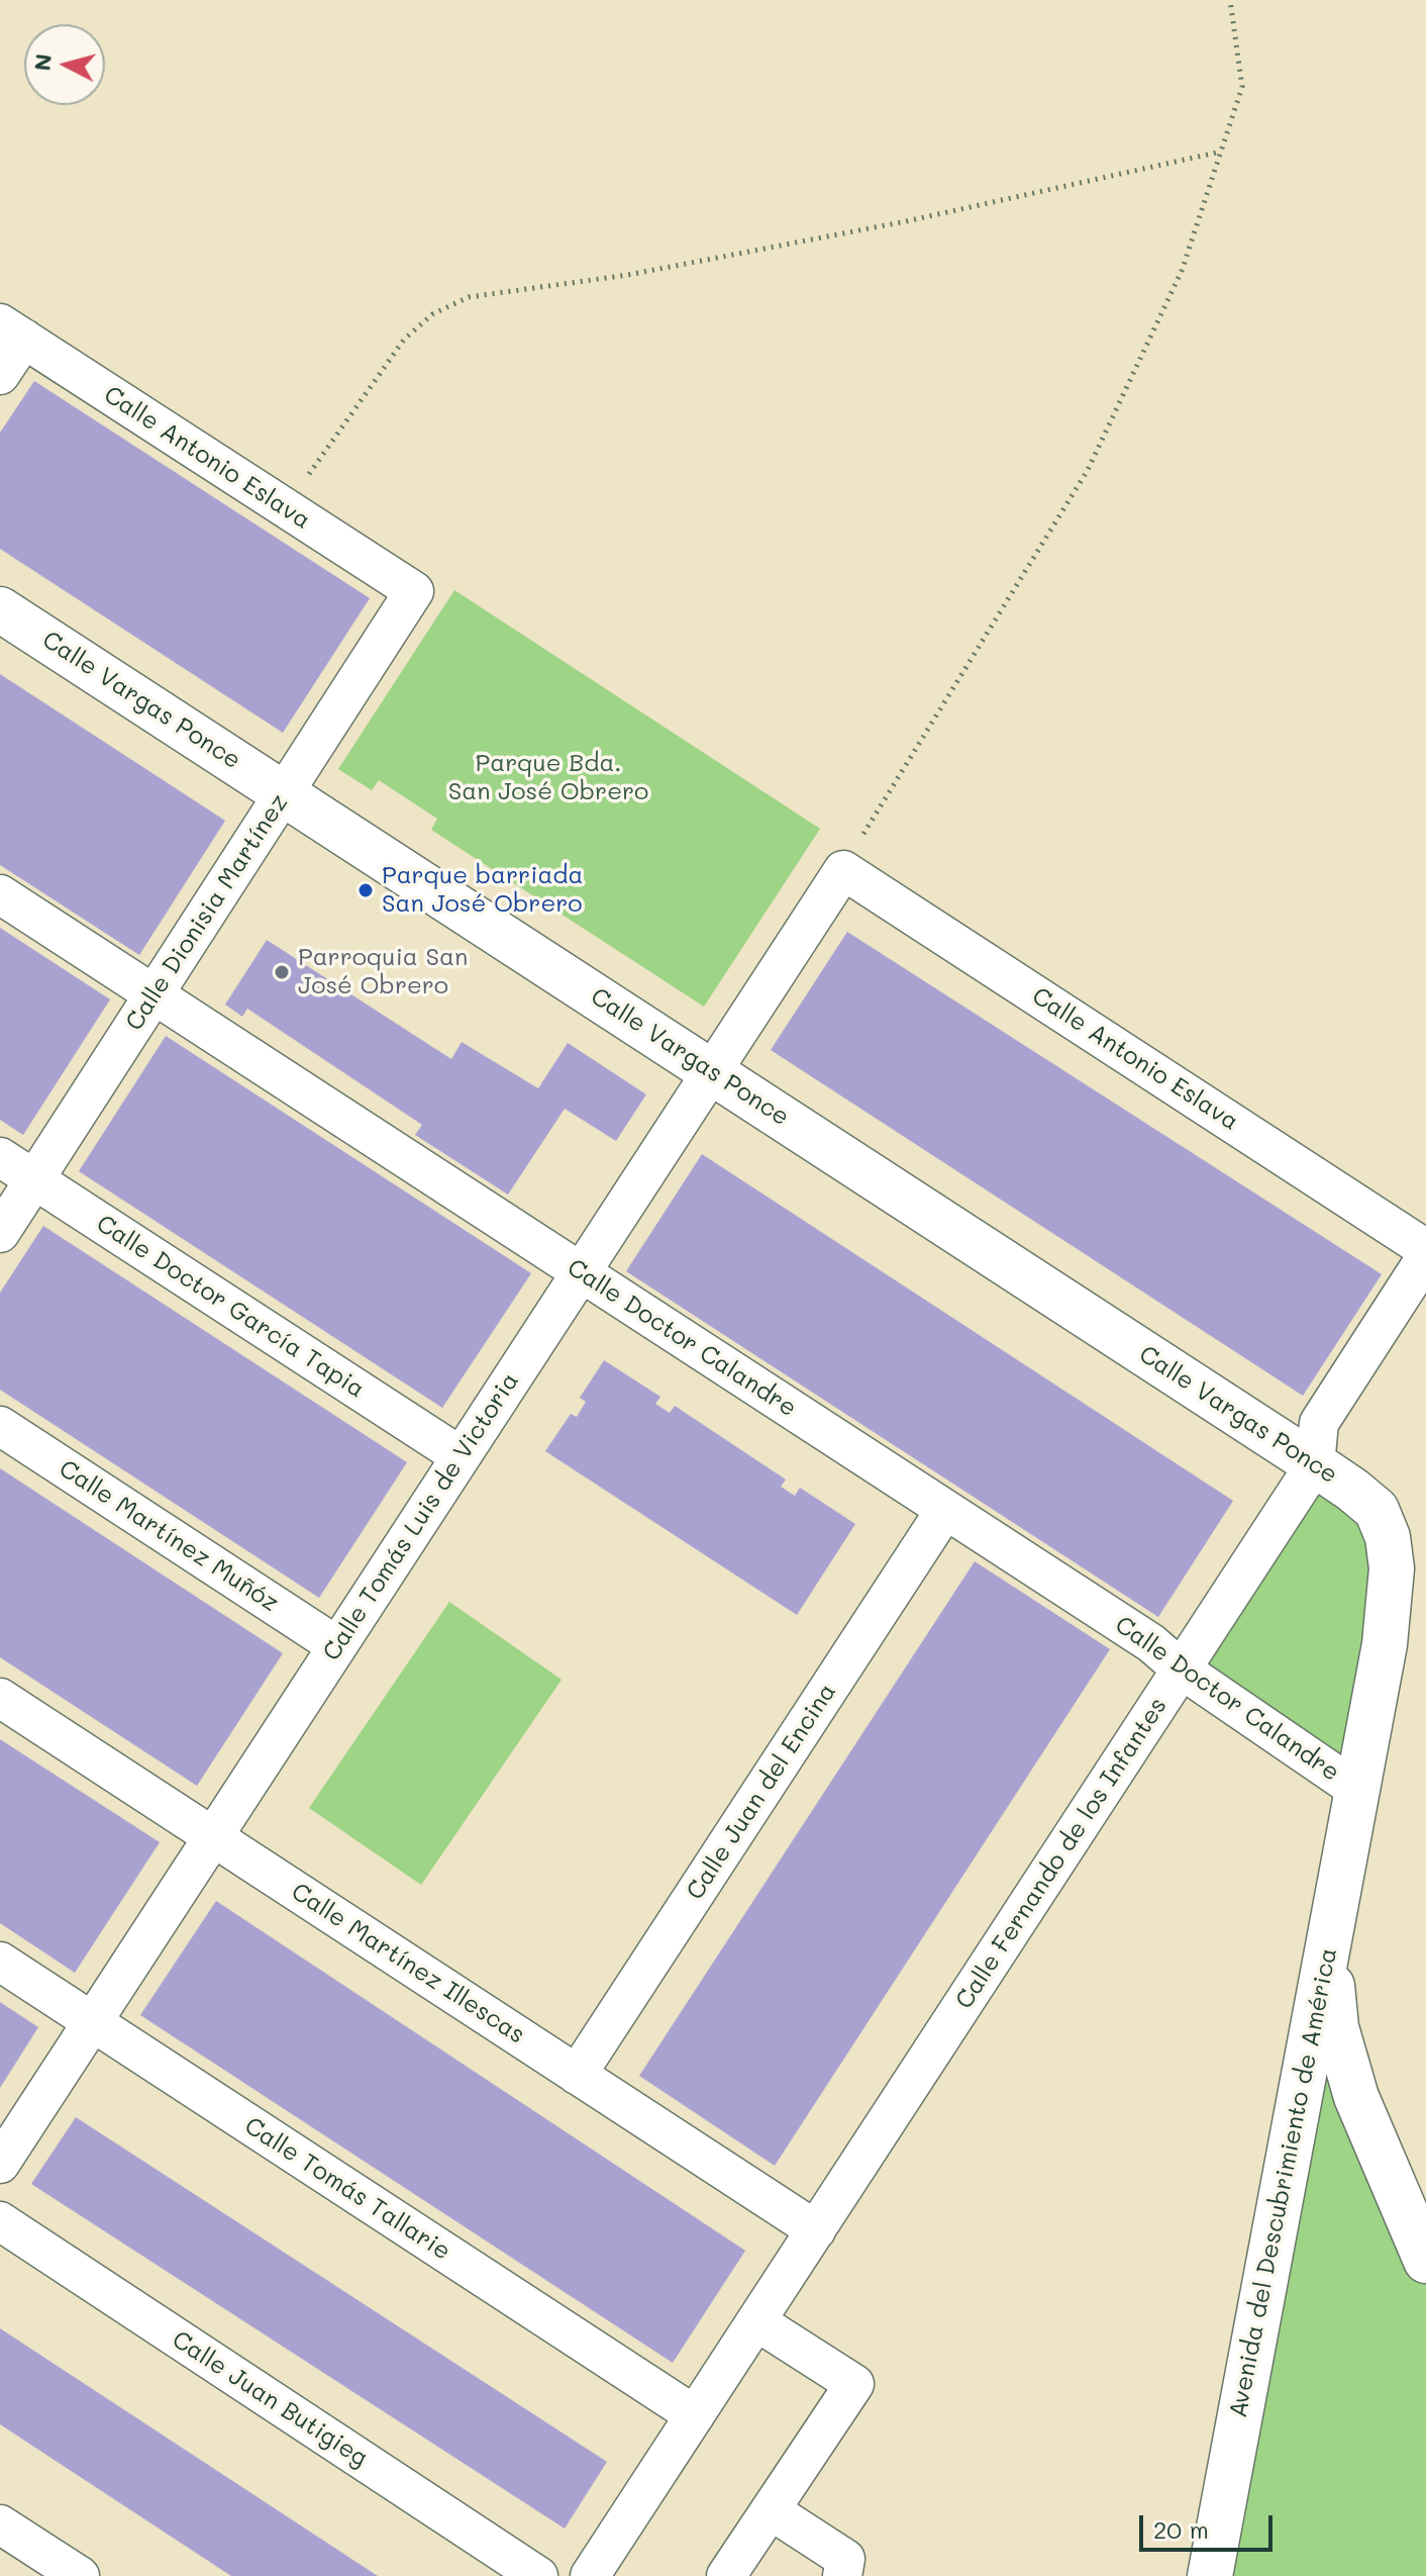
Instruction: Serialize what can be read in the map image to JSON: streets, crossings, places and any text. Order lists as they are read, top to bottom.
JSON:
{
  "streets": {
    "street": [
      "Calle Antonio Eslava",
      "Calle Vargas Ponce",
      "Calle Dionisia Martínez",
      "Calle Doctor García Tapia",
      "Calle Doctor Calandre",
      "Calle Tomás Luis de Victoria",
      "Calle Martínez Muñóz",
      "Calle Juan del Encina",
      "Calle Fernando de los Infantes",
      "Calle Martínez Illescas",
      "Avenida del Descubrimiento de América",
      "Calle Tomás Tallarie",
      "Calle Juan Butigieg"
    ]
  },
  "crossings": [
    ["Calle Antonio Eslava", "Calle Dionisia Martínez"],
    ["Calle Antonio Eslava", "Calle Tomás Luis de Victoria"],
    ["Calle Vargas Ponce", "Calle Dionisia Martínez"],
    ["Calle Vargas Ponce", "Calle Tomás Luis de Victoria"],
    ["Calle Vargas Ponce", "Calle Fernando de los Infantes"],
    ["Calle Vargas Ponce", "Avenida del Descubrimiento de América"],
    ["Calle Dionisia Martínez", "Calle Doctor García Tapia"],
    ["Calle Dionisia Martínez", "Calle Doctor Calandre"],
    ["Calle Doctor García Tapia", "Calle Tomás Luis de Victoria"],
    ["Calle Doctor Calandre", "Calle Tomás Luis de Victoria"],
    ["Calle Doctor Calandre", "Calle Juan del Encina"],
    ["Calle Doctor Calandre", "Calle Fernando de los Infantes"],
    ["Calle Doctor Calandre", "Avenida del Descubrimiento de América"],
    ["Calle Tomás Luis de Victoria", "Calle Martínez Muñóz"],
    ["Calle Tomás Luis de Victoria", "Calle Martínez Illescas"],
    ["Calle Tomás Luis de Victoria", "Calle Tomás Tallarie"],
    ["Calle Juan del Encina", "Calle Martínez Illescas"],
    ["Calle Fernando de los Infantes", "Calle Martínez Illescas"],
    ["Calle Fernando de los Infantes", "Calle Tomás Tallarie"]
  ],
  "parks": ["Parque Bda. San José Obrero"],
  "places": ["Parque barriada San José Obrero", "Parroquia San José Obrero"],
  "scale_bar": "20 m",
  "north": "left"
}
